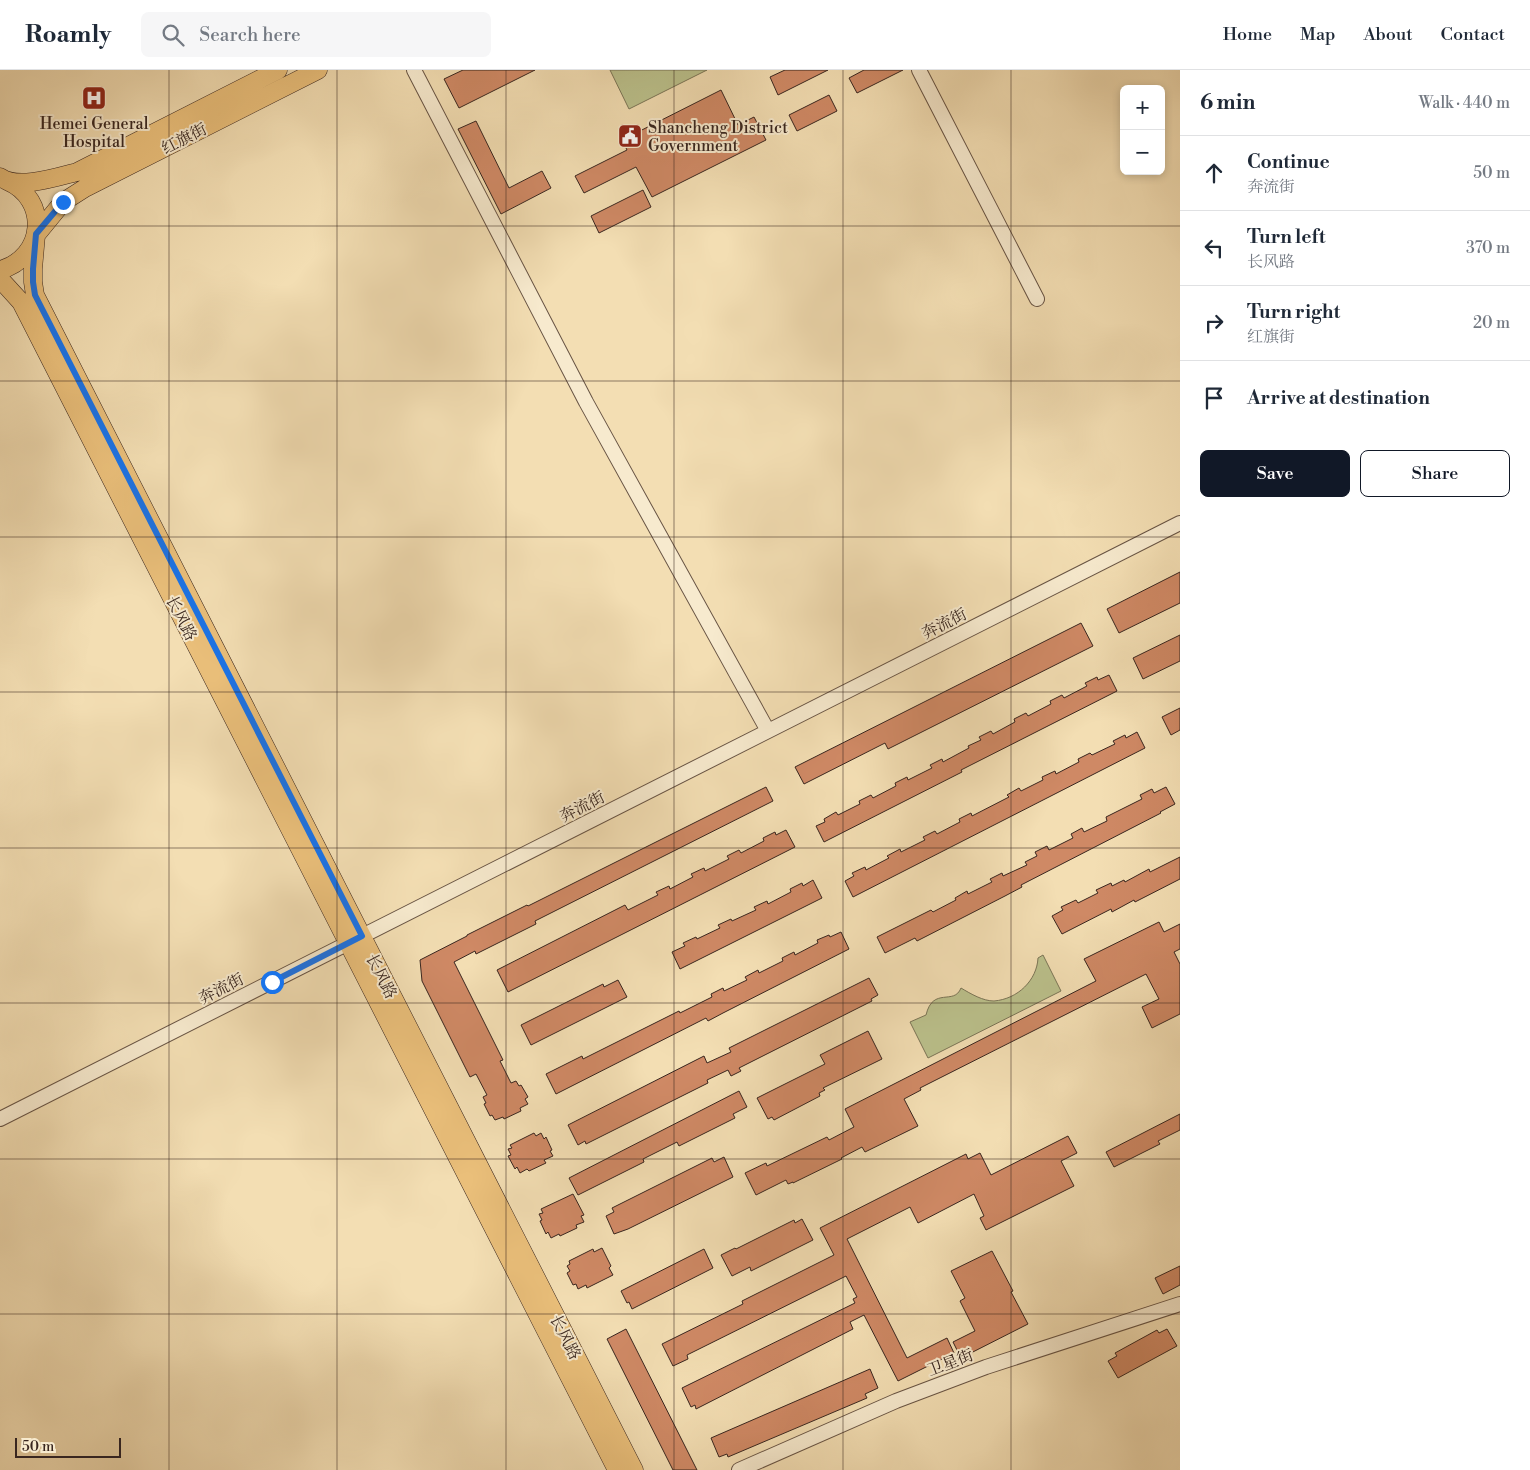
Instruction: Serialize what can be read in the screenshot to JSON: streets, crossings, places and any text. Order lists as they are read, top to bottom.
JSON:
{
  "streets": {
    "main road": ["红旗街", "长风路"],
    "street": ["奔流街", "卫星街"]
  },
  "crossings": [
    ["红旗街", "长风路"],
    ["长风路", "奔流街"]
  ],
  "places": {
    "hospital": ["Hemei General Hospital"],
    "public building": ["Shancheng District Government"]
  },
  "scale_bar": "50 m",
  "page": {
    "header": "Roamly",
    "search": "Search here",
    "nav": [
      "Home",
      "Map",
      "About",
      "Contact"
    ],
    "heading": ["6 min", "Walk · 440 m"],
    "map_buttons": ["+", "−"],
    "list": [
      ["Continue", "奔流街", "50 m"],
      ["Turn left", "长风路", "370 m"],
      ["Turn right", "红旗街", "20 m"],
      "Arrive at destination"
    ],
    "buttons": ["Save", "Share"],
    "scale": "50 m"
  }
}
